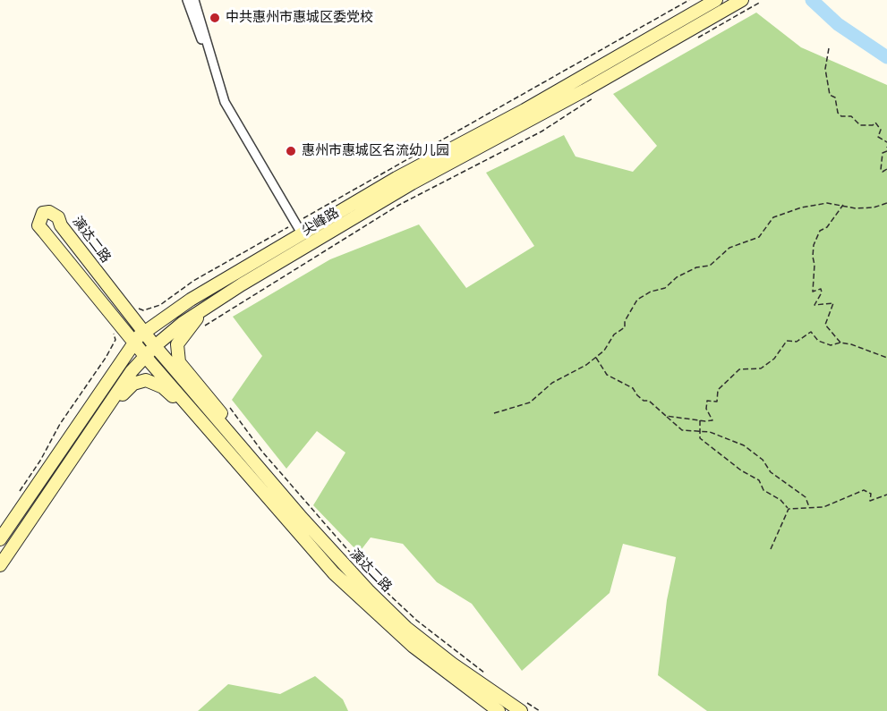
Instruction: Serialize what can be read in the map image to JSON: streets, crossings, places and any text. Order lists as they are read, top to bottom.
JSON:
{
  "streets": {
    "main road": ["尖峰路", "演达二路"]
  },
  "crossings": [
    ["尖峰路", "演达二路"]
  ],
  "places": ["中共惠州市惠城区委党校", "惠州市惠城区名流幼儿园"]
}
